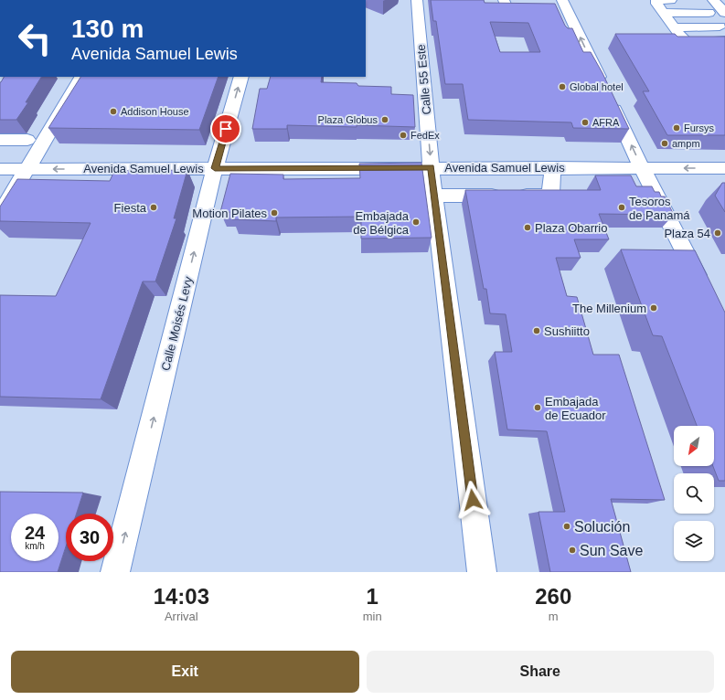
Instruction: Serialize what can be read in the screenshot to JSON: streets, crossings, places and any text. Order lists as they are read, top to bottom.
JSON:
{
  "streets": {
    "street": ["Calle 55 Este", "Avenida Samuel Lewis", "Calle Moisés Levy"]
  },
  "crossings": [
    ["Calle 55 Este", "Avenida Samuel Lewis"],
    ["Avenida Samuel Lewis", "Calle Moisés Levy"]
  ],
  "one_way": ["Calle Moisés Levy"],
  "places": [
    "Global hotel",
    "Addison House",
    "Plaza Globus",
    "AFRA",
    "Fursys",
    "FedEx",
    "ampm",
    "Fiesta",
    "Tesoros de Panamá",
    "Motion Pilates",
    "Embajada de Bélgica",
    "Plaza Obarrio",
    "Plaza 54",
    "The Millenium",
    "Sushiitto",
    "Embajada de Ecuador",
    "Solución",
    "Sun Save"
  ],
  "north": "bottom left",
  "page": {
    "turn": ["130 m", "Avenida Samuel Lewis"],
    "speed": "24 km/h",
    "limit": "30",
    "eta": [
      "14:03",
      "Arrival",
      "1",
      "min",
      "260",
      "m"
    ],
    "buttons": ["Exit", "Share"]
  }
}
